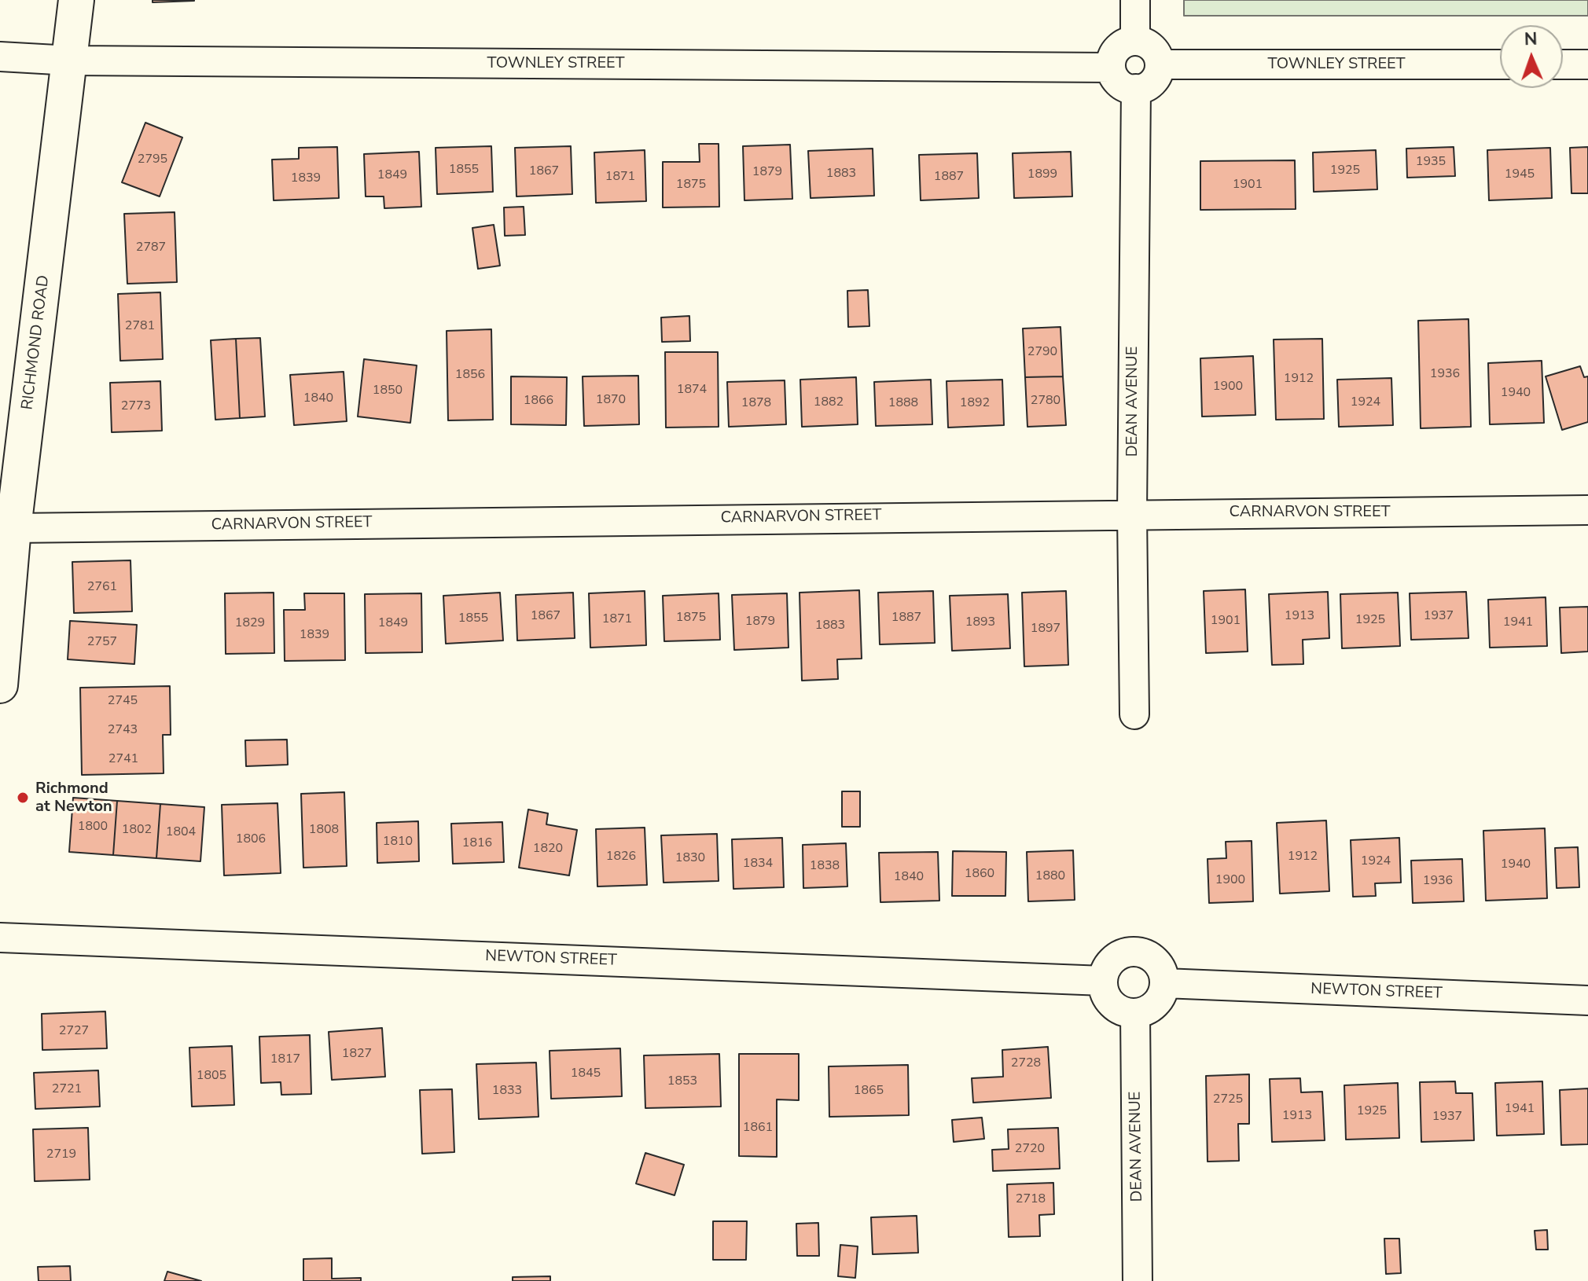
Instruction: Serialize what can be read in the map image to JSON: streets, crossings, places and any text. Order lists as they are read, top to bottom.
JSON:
{
  "streets": {
    "main road": ["RICHMOND ROAD"],
    "street": [
      "TOWNLEY STREET",
      "DEAN AVENUE",
      "CARNARVON STREET",
      "NEWTON STREET"
    ]
  },
  "crossings": [
    ["TOWNLEY STREET", "RICHMOND ROAD"],
    ["TOWNLEY STREET", "DEAN AVENUE"],
    ["RICHMOND ROAD", "CARNARVON STREET"],
    ["DEAN AVENUE", "CARNARVON STREET"],
    ["DEAN AVENUE", "NEWTON STREET"]
  ],
  "places": ["Richmond at Newton"],
  "house_numbers": [
    "2795",
    "1935",
    "1855",
    "1925",
    "1867",
    "1879",
    "1883",
    "1899",
    "1945",
    "1849",
    "1871",
    "1887",
    "1839",
    "1875",
    "1901",
    "2787",
    "2781",
    "2790",
    "1936",
    "1856",
    "1912",
    "1900",
    "1874",
    "1850",
    "1940",
    "1840",
    "1870",
    "1866",
    "2780",
    "1882",
    "1924",
    "1878",
    "1888",
    "1892",
    "2773",
    "2761",
    "1867",
    "1913",
    "1937",
    "1875",
    "1887",
    "1855",
    "1871",
    "1925",
    "1901",
    "1879",
    "1893",
    "1941",
    "1829",
    "1849",
    "1883",
    "1897",
    "1839",
    "2757",
    "2745",
    "2743",
    "2741",
    "1800",
    "1802",
    "1808",
    "1804",
    "1806",
    "1810",
    "1816",
    "1820",
    "1826",
    "1912",
    "1830",
    "1924",
    "1834",
    "1940",
    "1838",
    "1860",
    "1880",
    "1840",
    "1900",
    "1936",
    "2727",
    "1827",
    "1817",
    "2728",
    "1845",
    "1805",
    "1853",
    "2721",
    "1833",
    "1865",
    "2725",
    "1941",
    "1925",
    "1913",
    "1937",
    "1861",
    "2720",
    "2719",
    "2718"
  ],
  "north": "top"
}
